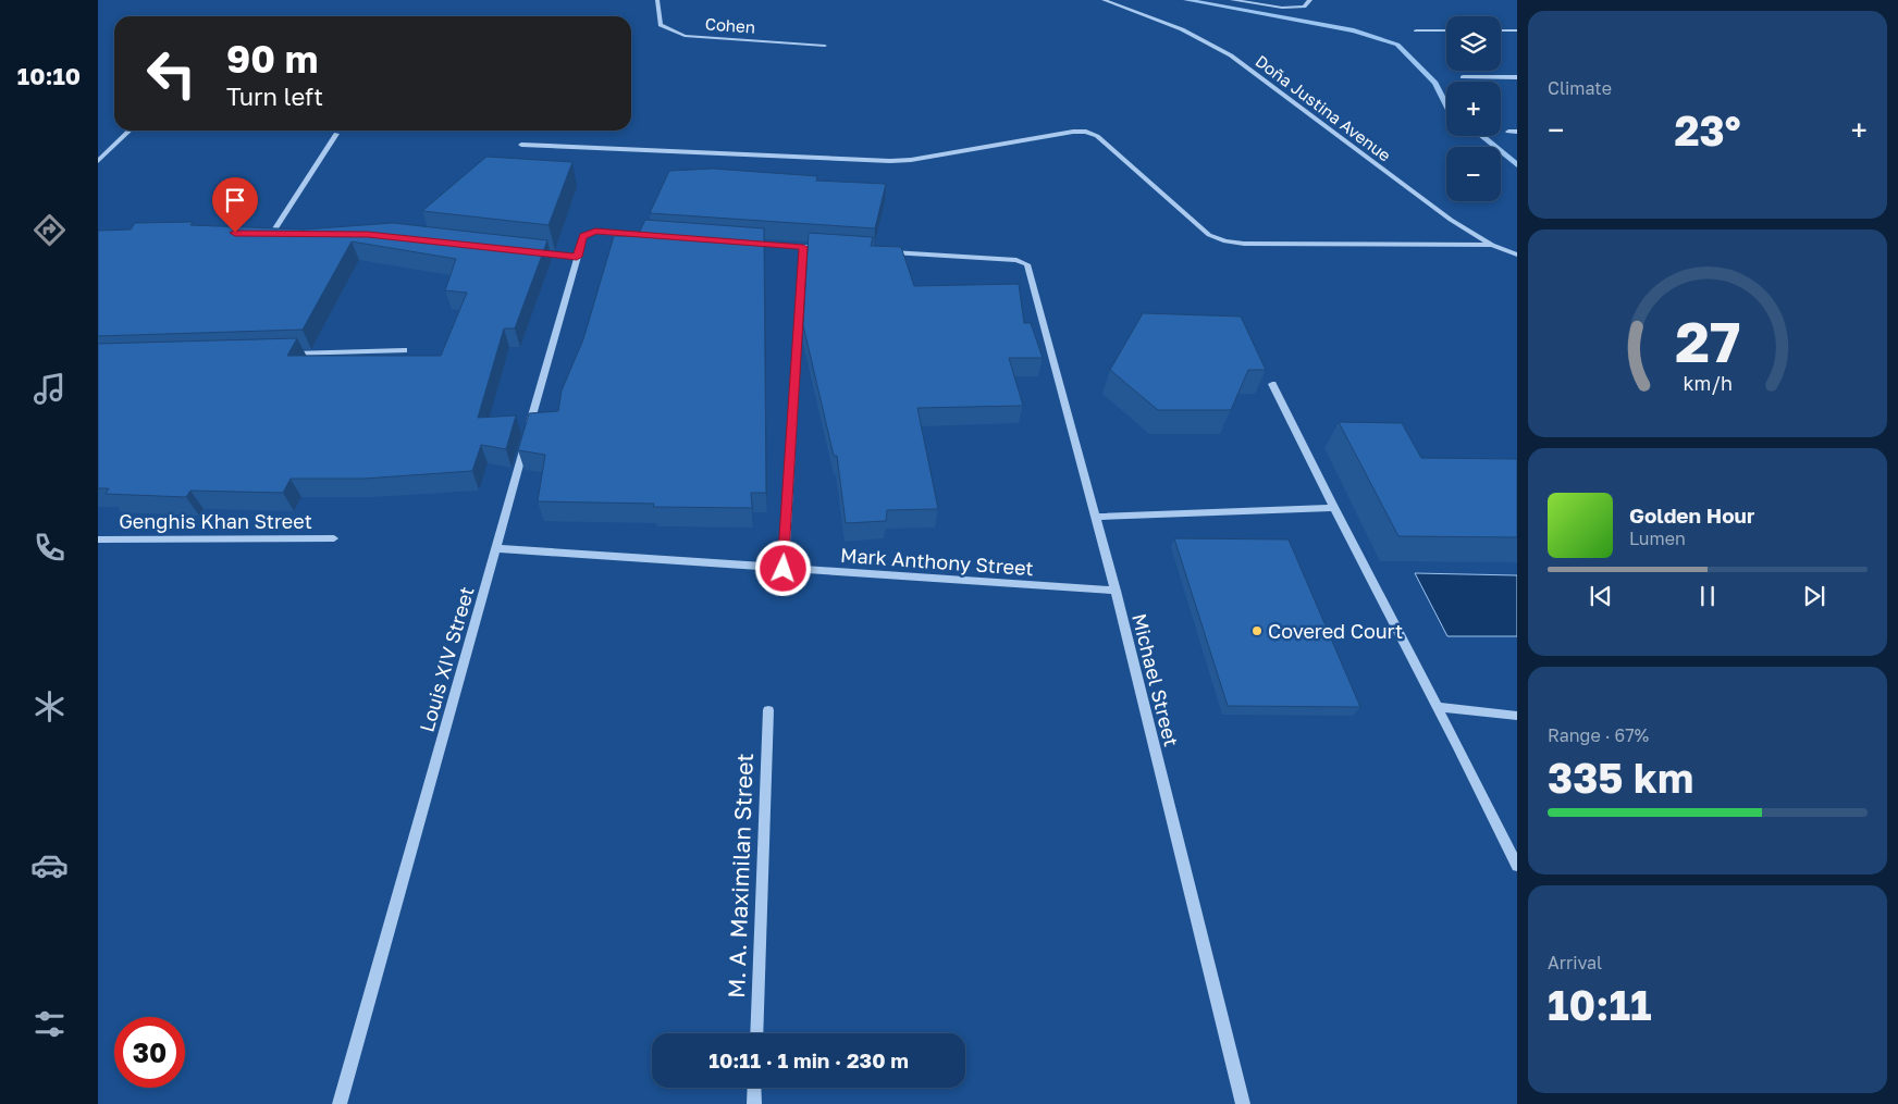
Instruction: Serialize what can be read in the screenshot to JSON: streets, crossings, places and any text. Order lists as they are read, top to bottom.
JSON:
{
  "streets": {
    "street": [
      "Cohen",
      "Doña Justina Avenue",
      "Genghis Khan Street",
      "Mark Anthony Street",
      "Louis XIV Street",
      "Michael Street",
      "M. A. Maximilan Street"
    ]
  },
  "crossings": [
    ["Mark Anthony Street", "Louis XIV Street"],
    ["Mark Anthony Street", "Michael Street"]
  ],
  "places": ["Covered Court"],
  "page": {
    "tabs": "10:10",
    "tile": [
      "Climate",
      ["Range · 67%", "335 km"],
      ["Arrival", "10:11"]
    ],
    "map_buttons": ["+", "−"],
    "turn": ["90 m", "Turn left"],
    "heat": ["−", "23°", "+"],
    "song": ["Golden Hour", "Lumen"],
    "limit": "30",
    "trip": "10:11 · 1 min · 230 m",
    "gauge": ["27", "km/h"]
  }
}
